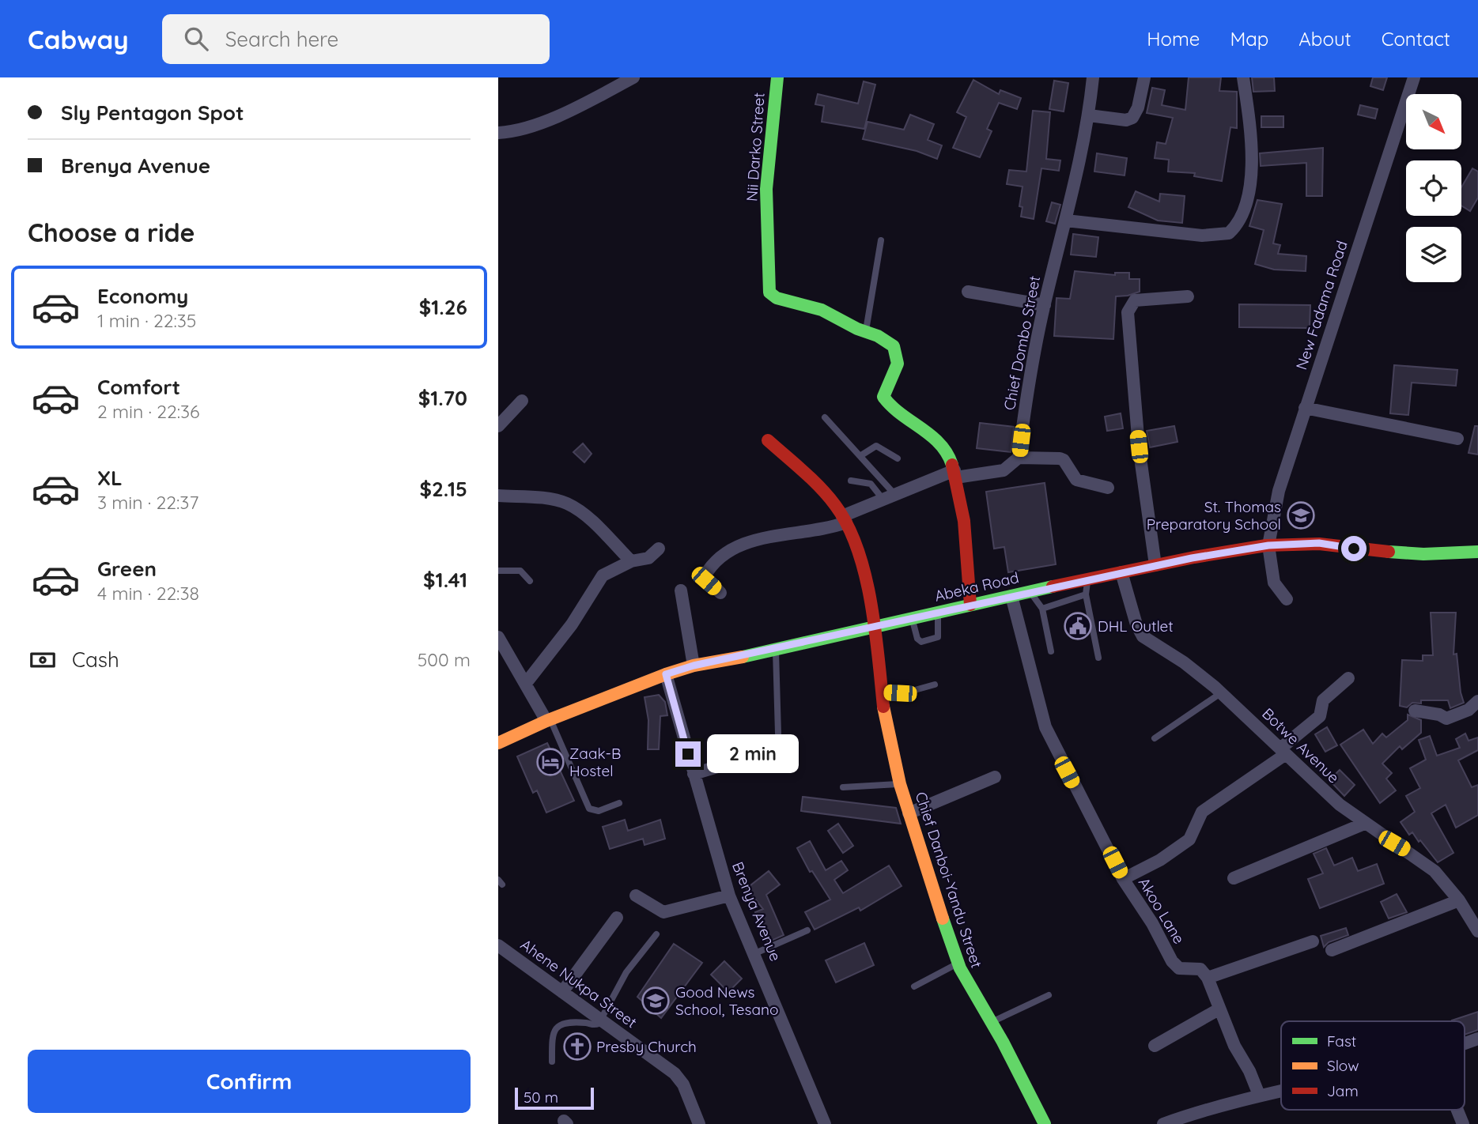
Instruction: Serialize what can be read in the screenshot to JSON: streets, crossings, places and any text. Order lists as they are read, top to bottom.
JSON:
{
  "streets": {
    "street": [
      "Nii Darko Street",
      "New Fadama Road",
      "Chief Dombo Street",
      "Abeka Road",
      "Botwe Avenue",
      "Chief Danboi-Yandu Street",
      "Akoo Lane",
      "Brenya Avenue",
      "Ahene Nukpa Street"
    ]
  },
  "crossings": [
    ["New Fadama Road", "Abeka Road"],
    ["Abeka Road", "Botwe Avenue"],
    ["Abeka Road", "Chief Danboi-Yandu Street"],
    ["Abeka Road", "Akoo Lane"],
    ["Abeka Road", "Brenya Avenue"]
  ],
  "places": {
    "school or university": ["St. Thomas Preparatory School", "Good News School, Tesano"],
    "public building": ["DHL Outlet"],
    "hotel": ["Zaak-B Hostel"],
    "church": ["Presby Church"]
  },
  "legend": ["Fast", "Slow", "Jam"],
  "scale_bar": "50 m",
  "north": "bottom right",
  "page": {
    "header": "Cabway",
    "search": "Search here",
    "nav": [
      "Home",
      "Map",
      "About",
      "Contact"
    ],
    "banner": ["Sly Pentagon Spot", "Brenya Avenue"],
    "heading": "Choose a ride",
    "list": [
      {
        "name": "Economy",
        "note": "1 min · 22:35",
        "value": "$1.26"
      },
      {
        "name": "Comfort",
        "note": "2 min · 22:36",
        "value": "$1.70"
      },
      {
        "name": "XL",
        "note": "3 min · 22:37",
        "value": "$2.15"
      },
      {
        "name": "Green",
        "note": "4 min · 22:38",
        "value": "$1.41"
      }
    ],
    "pay": ["Cash", "500 m"],
    "bubble": "2 min",
    "buttons": "Confirm",
    "scale": "50 m"
  }
}
